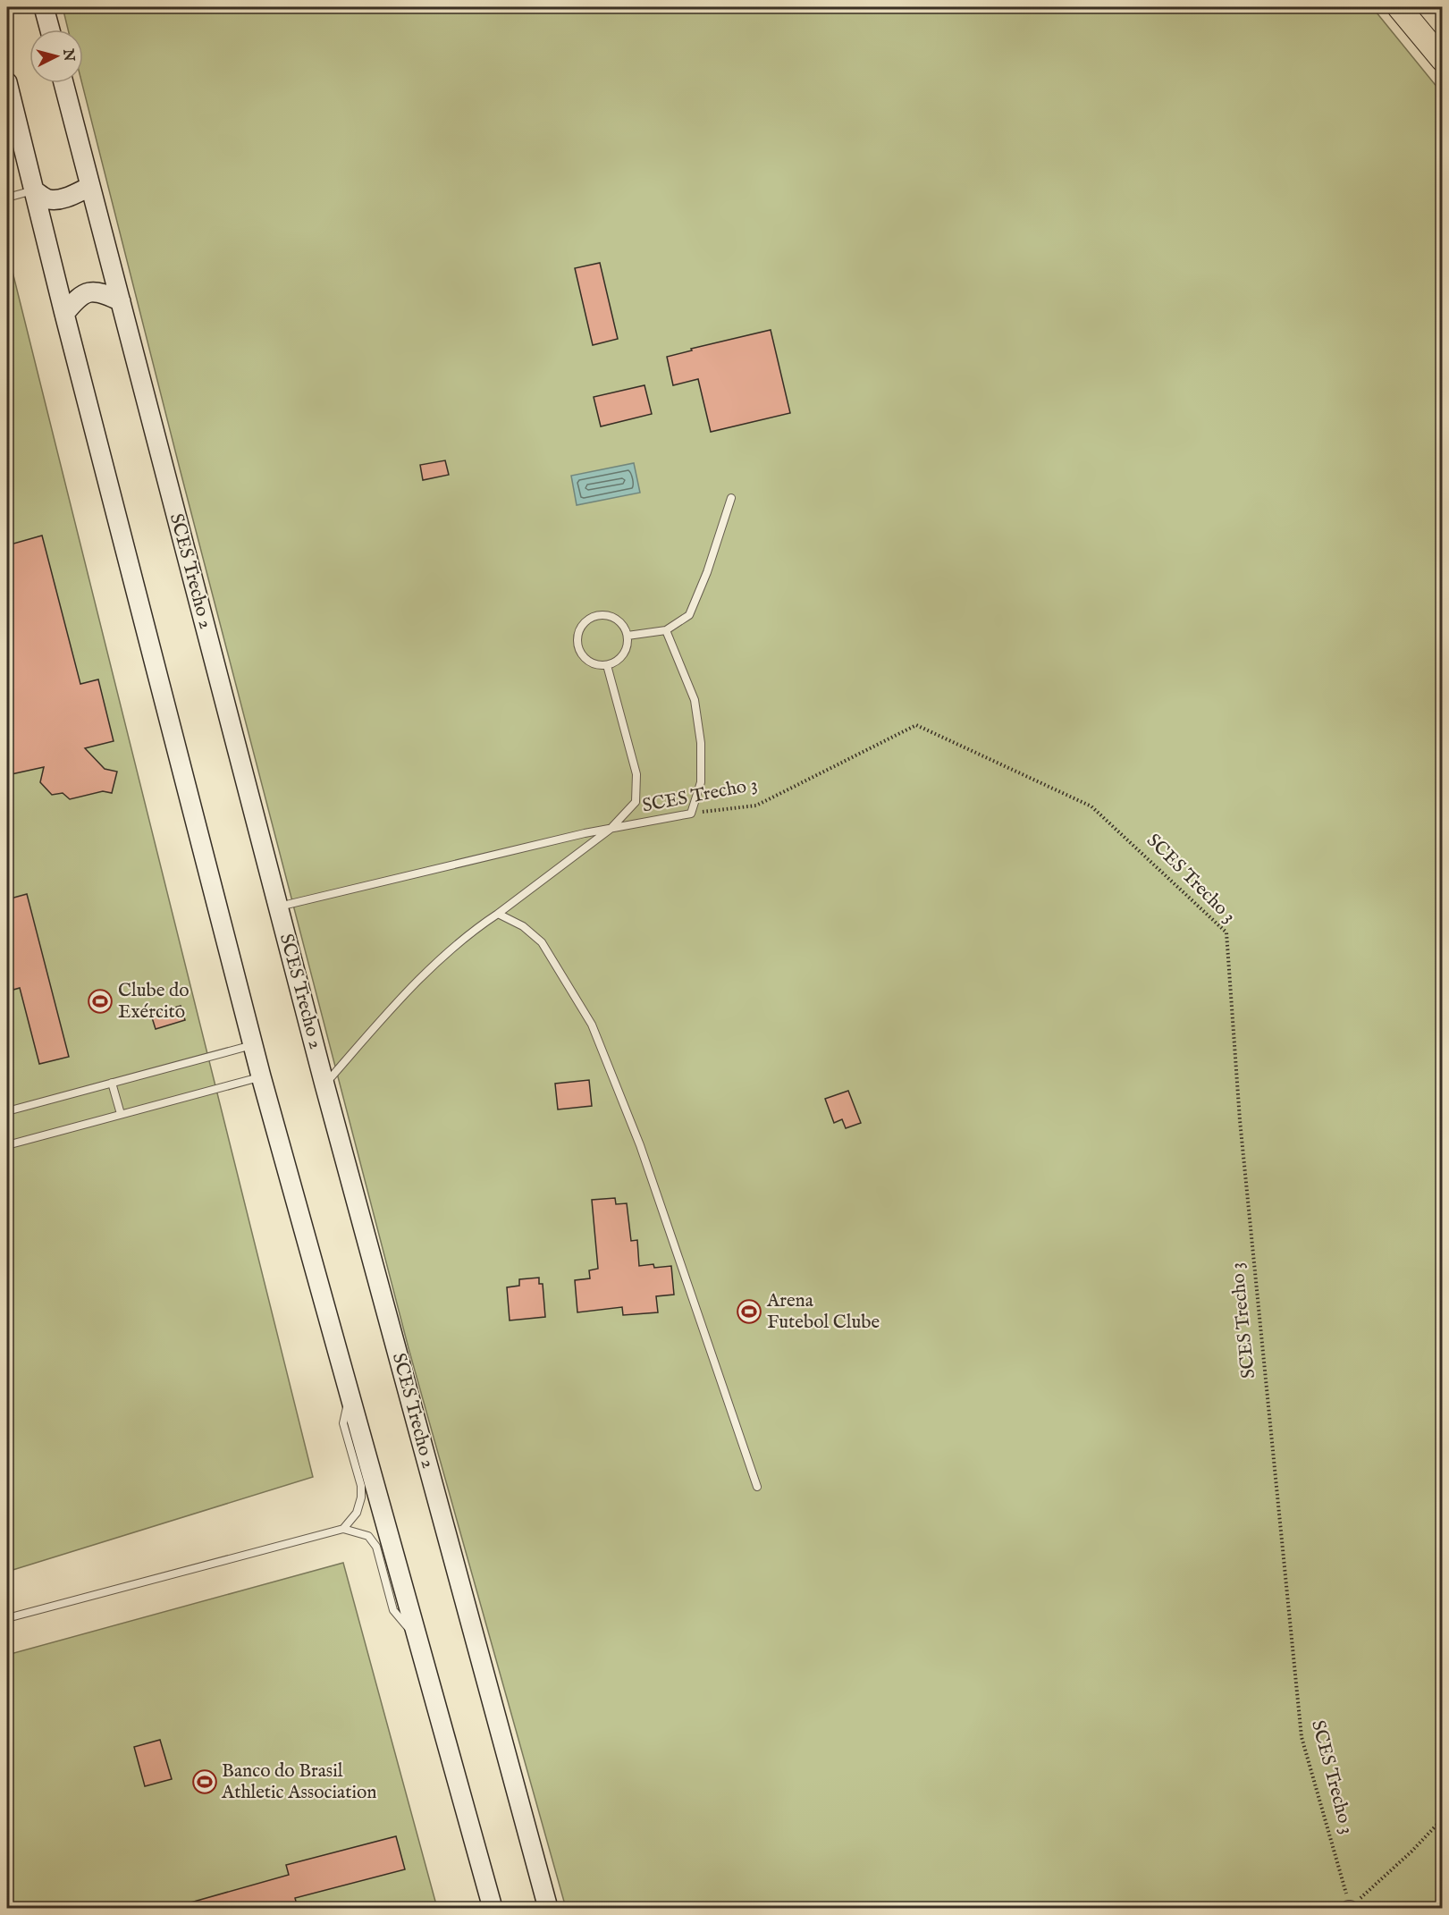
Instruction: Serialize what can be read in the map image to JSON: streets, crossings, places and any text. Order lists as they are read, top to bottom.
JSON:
{
  "streets": {
    "main road": ["SCES Trecho 2"],
    "lane": ["SCES Trecho 3"]
  },
  "crossings": [
    ["SCES Trecho 2", "SCES Trecho 3"]
  ],
  "places": {
    "sports": ["Clube do Exército", "Arena Futebol Clube", "Banco do Brasil Athletic Association"]
  },
  "north": "right"
}
